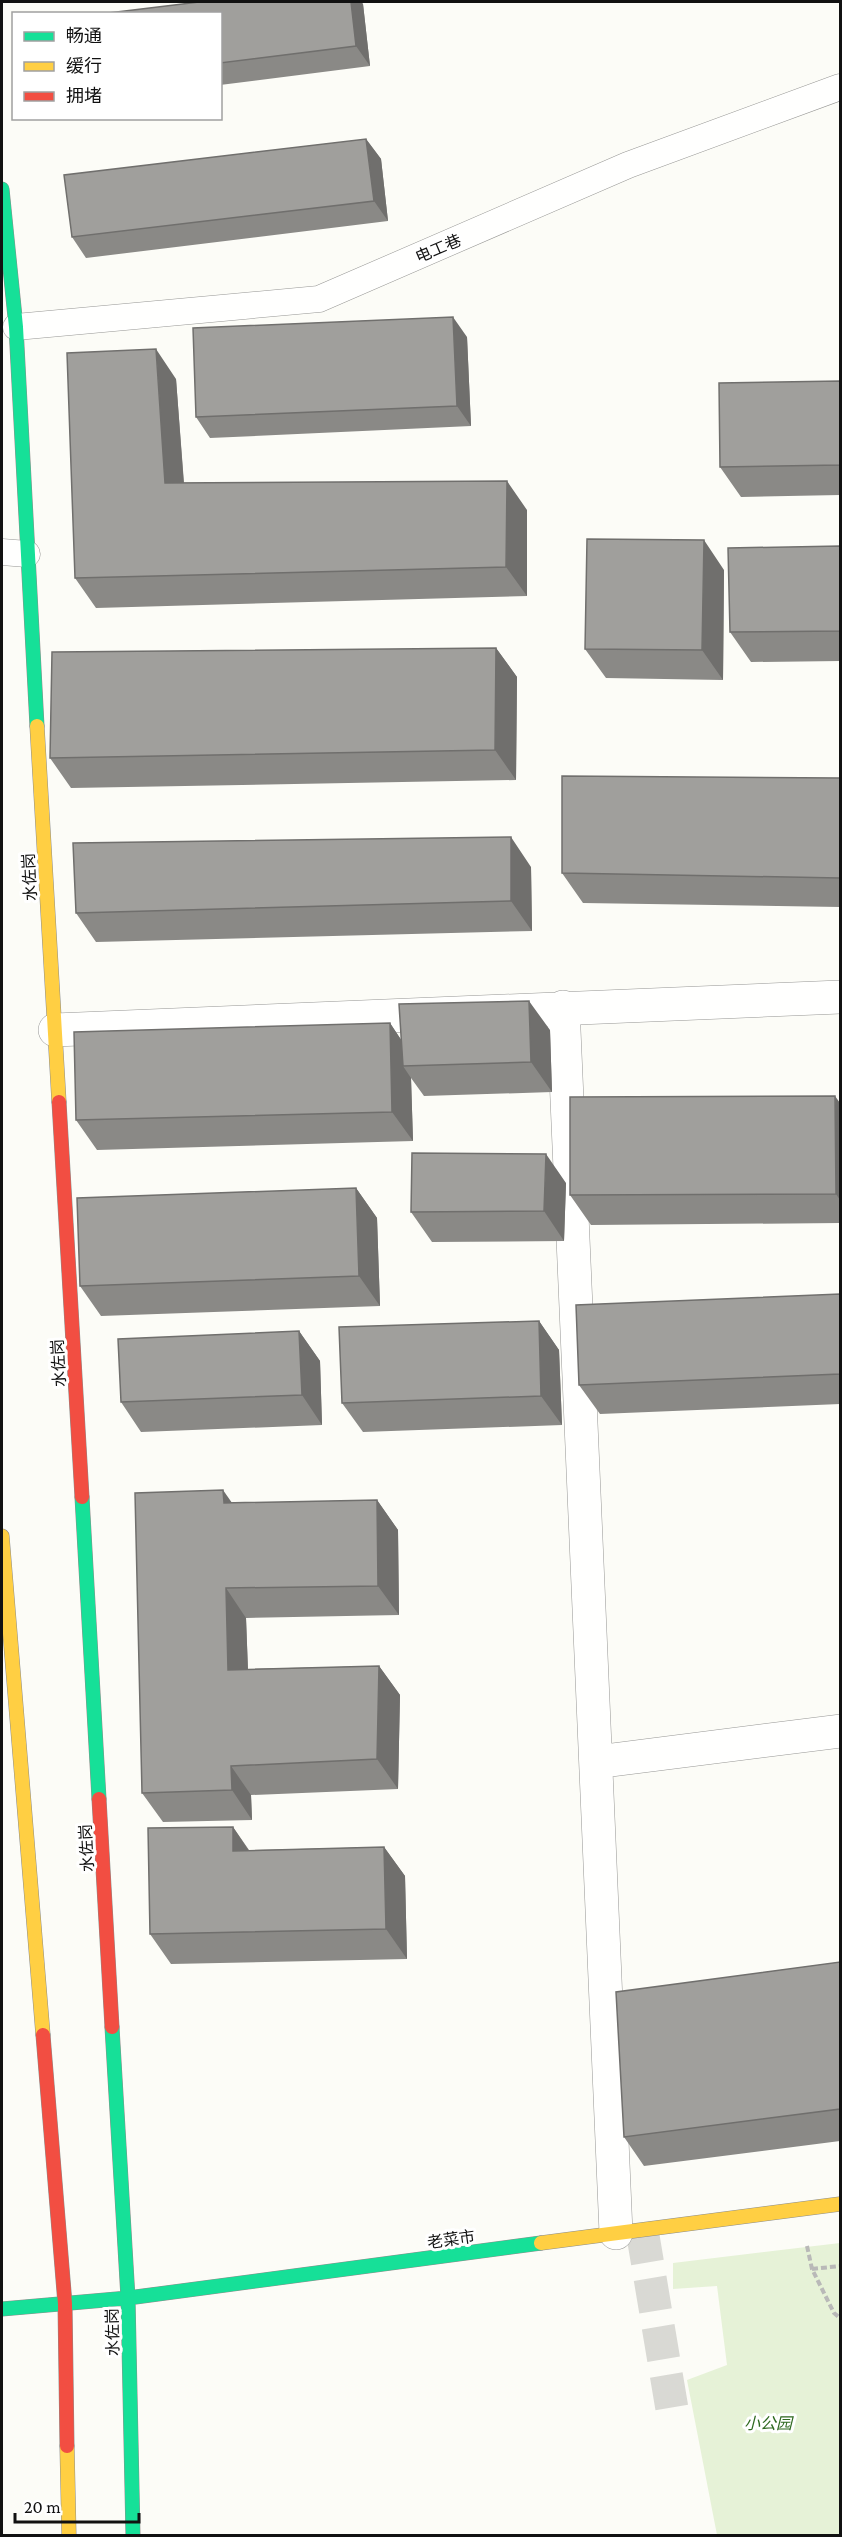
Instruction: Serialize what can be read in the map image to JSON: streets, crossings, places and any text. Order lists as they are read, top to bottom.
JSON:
{
  "streets": {
    "street": ["水佐岗", "老菜市"],
    "lane": ["电工巷"]
  },
  "crossings": [
    ["电工巷", "水佐岗"],
    ["水佐岗", "老菜市"]
  ],
  "parks": ["小公园"],
  "legend": ["畅通", "缓行", "拥堵"],
  "scale_bar": "20 m"
}
